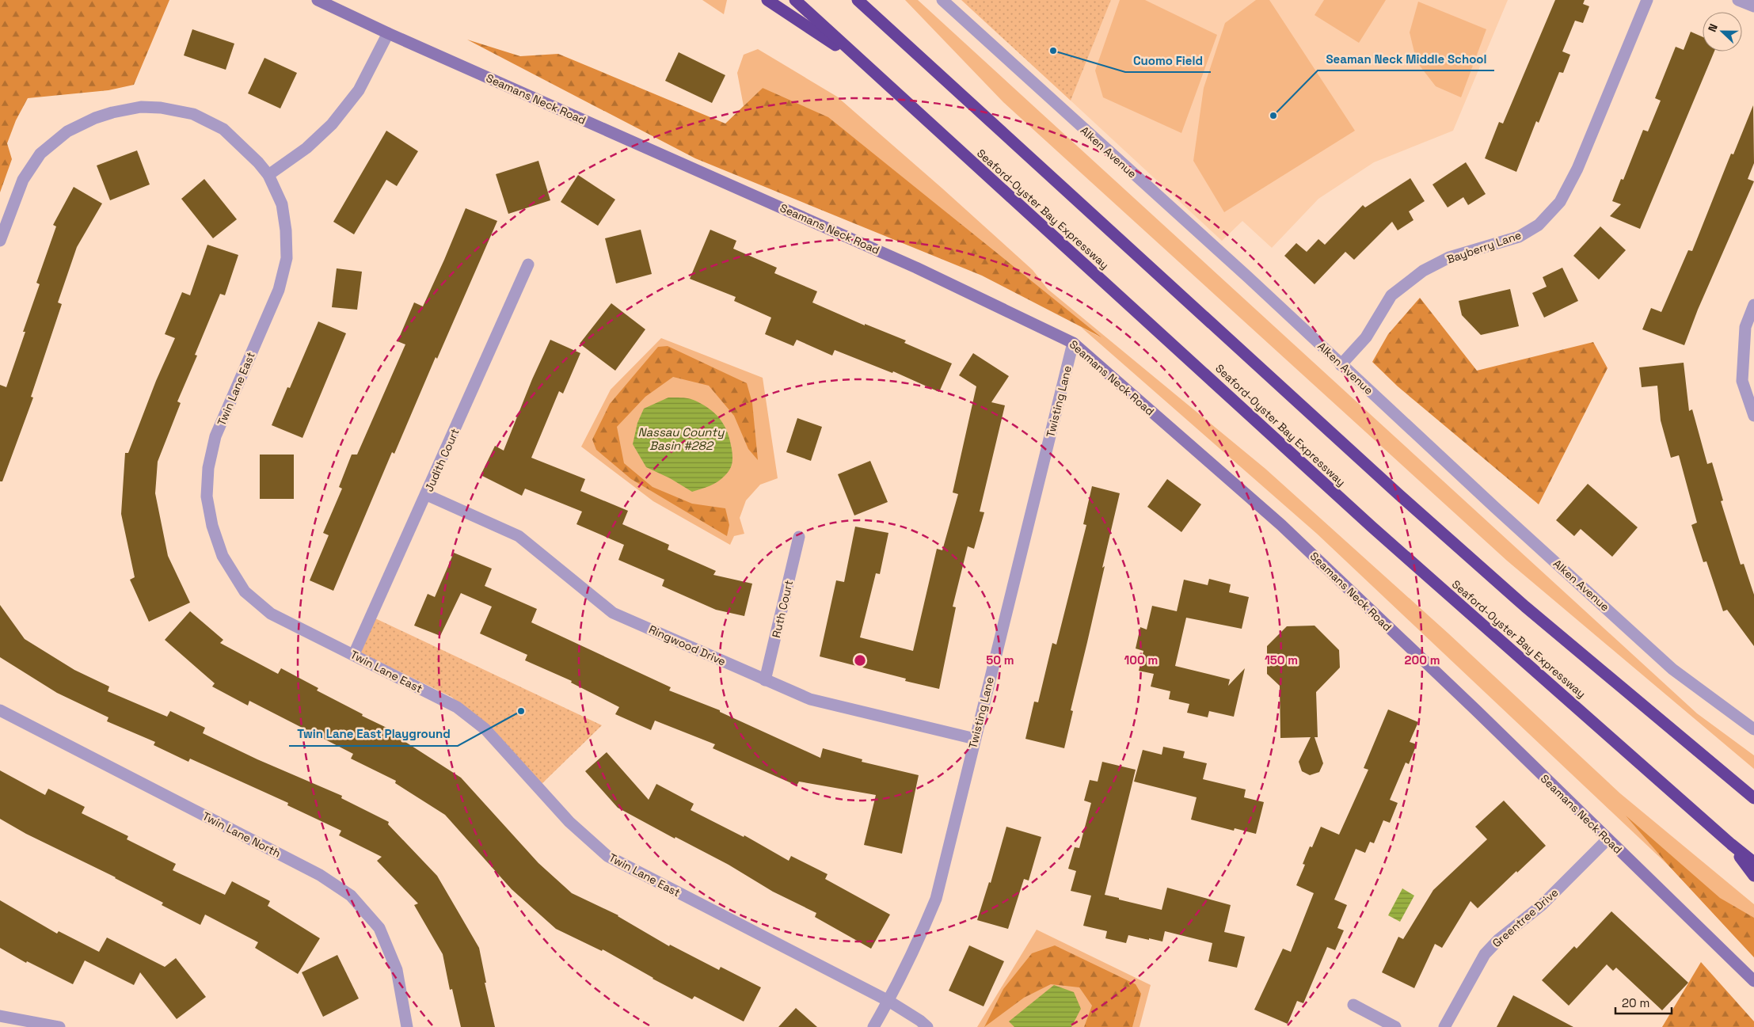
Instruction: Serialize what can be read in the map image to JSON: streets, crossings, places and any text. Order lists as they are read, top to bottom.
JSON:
{
  "streets": {
    "highway": ["Seaford-Oyster Bay Expressway"],
    "main road": ["Seamans Neck Road"],
    "street": [
      "Alken Avenue",
      "Bayberry Lane",
      "Twin Lane East",
      "Twisting Lane",
      "Judith Court",
      "Ruth Court",
      "Ringwood Drive",
      "Twin Lane North",
      "Greentree Drive"
    ]
  },
  "crossings": [
    ["Seamans Neck Road", "Twisting Lane"],
    ["Seamans Neck Road", "Greentree Drive"],
    ["Alken Avenue", "Bayberry Lane"],
    ["Twin Lane East", "Twisting Lane"],
    ["Twin Lane East", "Judith Court"],
    ["Twisting Lane", "Ringwood Drive"],
    ["Judith Court", "Ringwood Drive"],
    ["Ruth Court", "Ringwood Drive"]
  ],
  "water": ["Nassau County Basin #282"],
  "places": ["Cuomo Field", "Seaman Neck Middle School", "Twin Lane East Playground"],
  "scale_bar": "20 m",
  "north": "left",
  "rings": [
    "50 m",
    "100 m",
    "150 m",
    "200 m"
  ]
}
